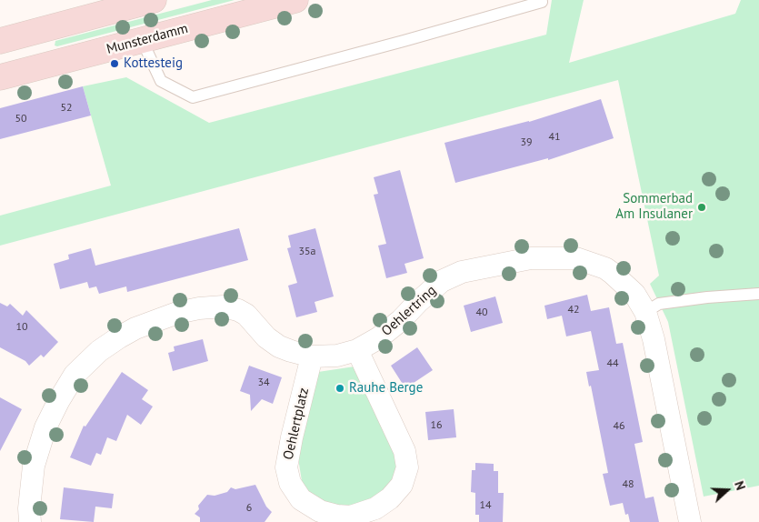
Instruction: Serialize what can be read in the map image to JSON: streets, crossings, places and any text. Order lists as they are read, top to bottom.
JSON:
{
  "streets": {
    "main road": ["Munsterdamm"],
    "street": ["Oehlertring", "Oehlertplatz"]
  },
  "crossings": [
    ["Oehlertring", "Oehlertplatz"]
  ],
  "places": ["Kottesteig", "Sommerbad Am Insulaner", "Rauhe Berge"],
  "house_numbers": [
    "52",
    "50",
    "41",
    "39",
    "35a",
    "42",
    "40",
    "10",
    "44",
    "34",
    "16",
    "46",
    "48",
    "14",
    "6"
  ],
  "north": "right"
}
